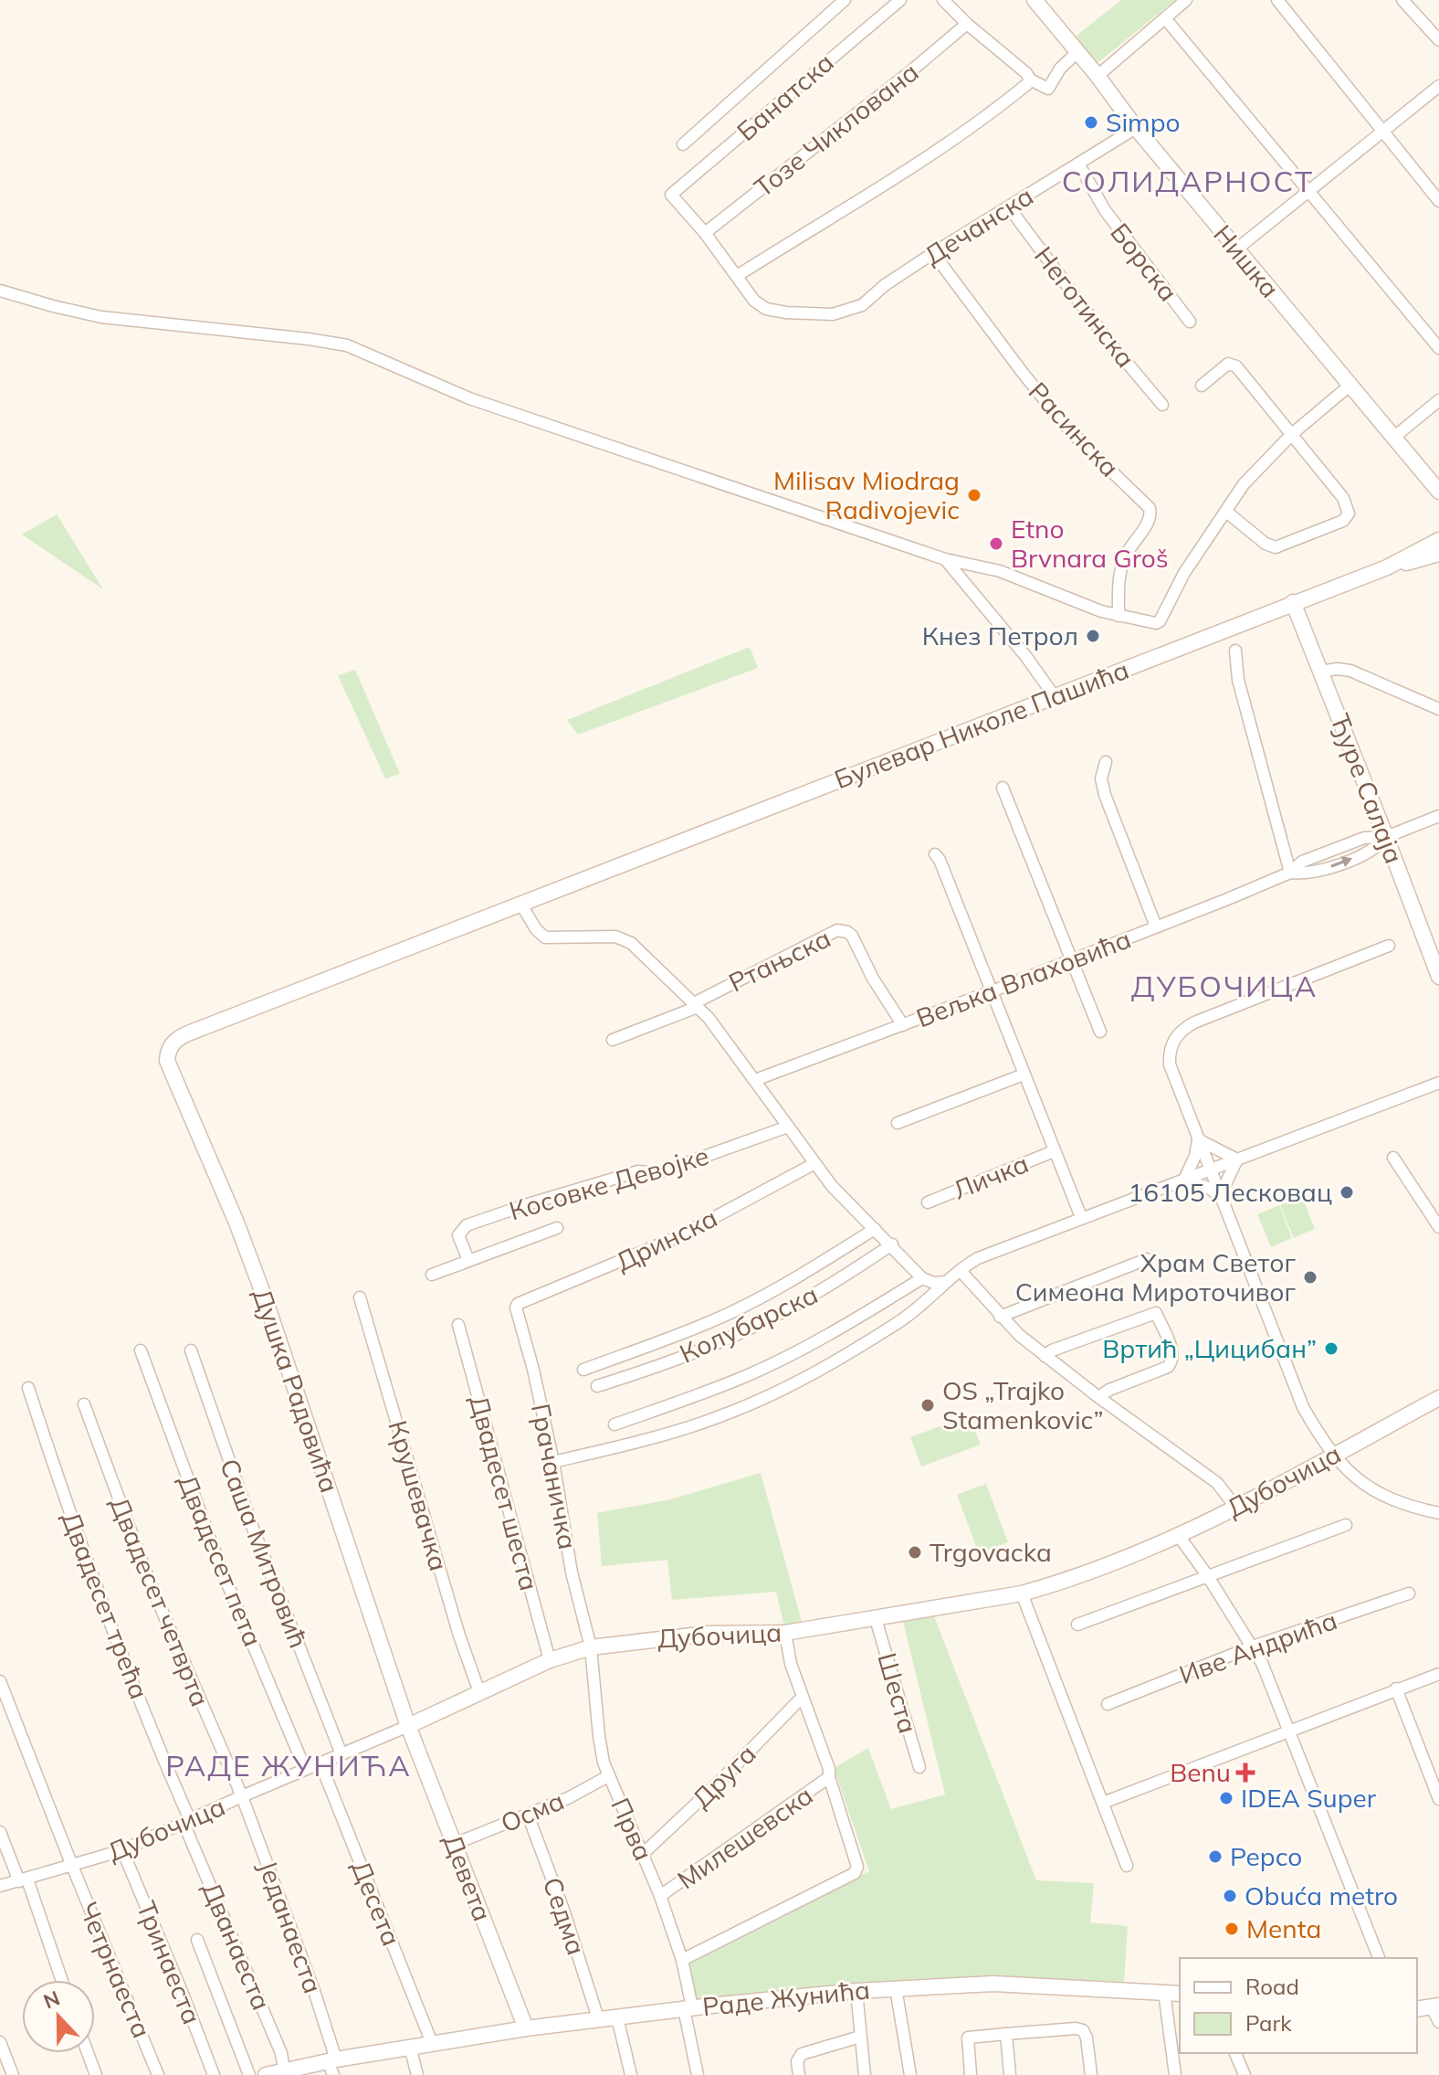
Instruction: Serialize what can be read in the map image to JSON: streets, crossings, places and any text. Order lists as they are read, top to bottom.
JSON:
{
  "streets": {
    "street": [
      "Банатска",
      "Тозе Чиклована",
      "Дечанска",
      "Нишка",
      "Борска",
      "Неготинска",
      "Расинска",
      "Булевар Николе Пашића",
      "Ђуре Салаја",
      "Ртањска",
      "Вељка Влаховића",
      "Личка",
      "Косовке Девојке",
      "Дринска",
      "Колубарска",
      "Душка Радовића",
      "Грачаничка",
      "Дубочица",
      "Двадесет шеста",
      "Крушевачка",
      "Саша Митровић",
      "Двадесет пета",
      "Двадесет четврта",
      "Двадесет трећа",
      "Иве Андрића",
      "Шеста",
      "Друга",
      "Осма",
      "Прва",
      "Милешевска",
      "Девета",
      "Десета",
      "Седма",
      "Једанаеста",
      "Дванаеста",
      "Тринаеста",
      "Четрнаеста",
      "Раде Жунића"
    ]
  },
  "crossings": [
    ["Банатска", "Тозе Чиклована"],
    ["Дечанска", "Нишка"],
    ["Дечанска", "Борска"],
    ["Дечанска", "Неготинска"],
    ["Дечанска", "Расинска"],
    ["Булевар Николе Пашића", "Ђуре Салаја"],
    ["Булевар Николе Пашића", "Душка Радовића"],
    ["Ђуре Салаја", "Вељка Влаховића"],
    ["Ртањска", "Вељка Влаховића"],
    ["Дринска", "Грачаничка"],
    ["Душка Радовића", "Дубочица"],
    ["Душка Радовића", "Девета"],
    ["Грачаничка", "Дубочица"],
    ["Грачаничка", "Прва"],
    ["Дубочица", "Двадесет шеста"],
    ["Дубочица", "Крушевачка"],
    ["Дубочица", "Саша Митровић"],
    ["Дубочица", "Двадесет пета"],
    ["Дубочица", "Двадесет четврта"],
    ["Дубочица", "Двадесет трећа"],
    ["Дубочица", "Шеста"],
    ["Дубочица", "Прва"],
    ["Дубочица", "Девета"],
    ["Дубочица", "Десета"],
    ["Дубочица", "Једанаеста"],
    ["Дубочица", "Дванаеста"],
    ["Дубочица", "Тринаеста"],
    ["Дубочица", "Четрнаеста"],
    ["Двадесет четврта", "Једанаеста"],
    ["Двадесет трећа", "Дванаеста"],
    ["Друга", "Прва"],
    ["Осма", "Прва"],
    ["Осма", "Девета"],
    ["Осма", "Седма"],
    ["Прва", "Милешевска"],
    ["Прва", "Раде Жунића"],
    ["Милешевска", "Раде Жунића"],
    ["Девета", "Раде Жунића"],
    ["Десета", "Раде Жунића"],
    ["Седма", "Раде Жунића"],
    ["Једанаеста", "Раде Жунића"],
    ["Дванаеста", "Раде Жунића"]
  ],
  "districts": ["СОЛИДАРНОСТ", "ДУБОЧИЦА", "РАДЕ ЖУНИЋА"],
  "places": {
    "other": [
      "Simpo",
      "Milisav Miodrag Radivojevic",
      "Etno Brvnara Groš",
      "Кнез Петрол",
      "16105 Лесковац",
      "Храм Светог Симеона Мироточивог",
      "Вртић „Цицибан”",
      "OS „Trajko Stamenkovic”",
      "Trgovacka",
      "IDEA Super",
      "Pepco",
      "Obuća metro",
      "Menta"
    ],
    "health": ["Benu"]
  },
  "legend": ["Road", "Park"],
  "north": "top"
}
